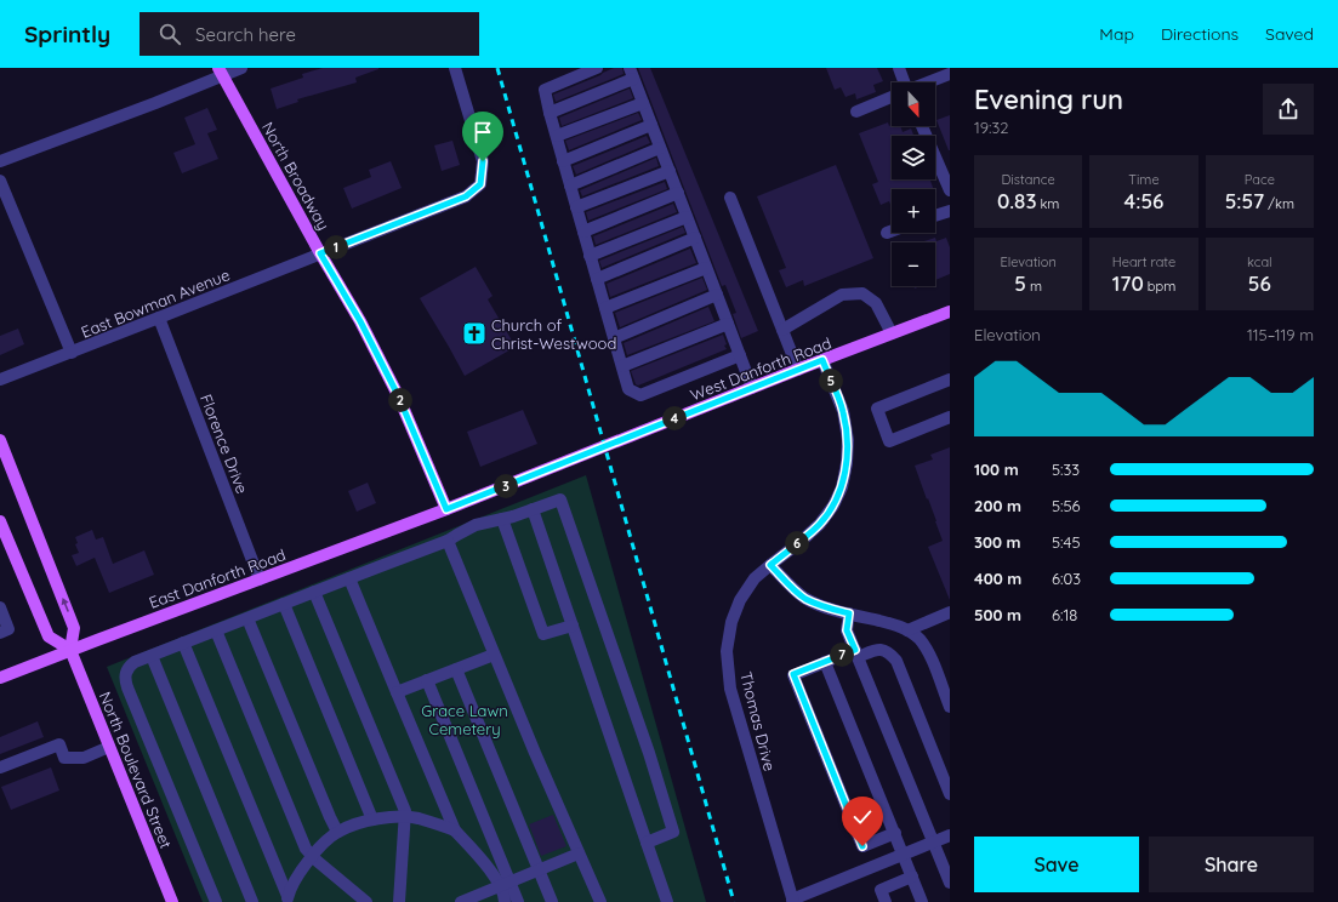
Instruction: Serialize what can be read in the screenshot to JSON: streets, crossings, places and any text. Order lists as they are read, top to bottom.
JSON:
{
  "streets": {
    "main road": [
      "North Broadway",
      "West Danforth Road",
      "East Danforth Road",
      "North Boulevard Street"
    ],
    "street": ["East Bowman Avenue", "Florence Drive", "Thomas Drive"]
  },
  "crossings": [
    ["North Broadway", "East Bowman Avenue"],
    ["North Broadway", "West Danforth Road"],
    ["North Broadway", "East Danforth Road"],
    ["East Bowman Avenue", "Florence Drive"],
    ["West Danforth Road", "East Danforth Road"],
    ["West Danforth Road", "Thomas Drive"],
    ["Florence Drive", "East Danforth Road"],
    ["East Danforth Road", "North Boulevard Street"]
  ],
  "parks": ["Grace Lawn Cemetery"],
  "places": {
    "church": ["Church of Christ-Westwood"]
  },
  "north": "bottom",
  "page": {
    "header": "Sprintly",
    "search": "Search here",
    "nav": ["Map", "Directions", "Saved"],
    "heading": ["Evening run", "19:32"],
    "map_buttons": ["+", "−"],
    "stats": [
      ["Distance", "0.83 km"],
      ["Time", "4:56"],
      ["Pace", "5:57 /km"],
      ["Elevation", "5 m"],
      ["Heart rate", "170 bpm"],
      ["kcal", "56"]
    ],
    "pins": [
      "1",
      "5",
      "2",
      "4",
      "3",
      "6",
      "7"
    ],
    "chart": ["Elevation", "115–119 m"],
    "list": [
      {
        "name": "100 m",
        "note": "5:33"
      },
      {
        "name": "200 m",
        "note": "5:56"
      },
      {
        "name": "300 m",
        "note": "5:45"
      },
      {
        "name": "400 m",
        "note": "6:03"
      },
      {
        "name": "500 m",
        "note": "6:18"
      }
    ],
    "buttons": ["Save", "Share"]
  }
}
